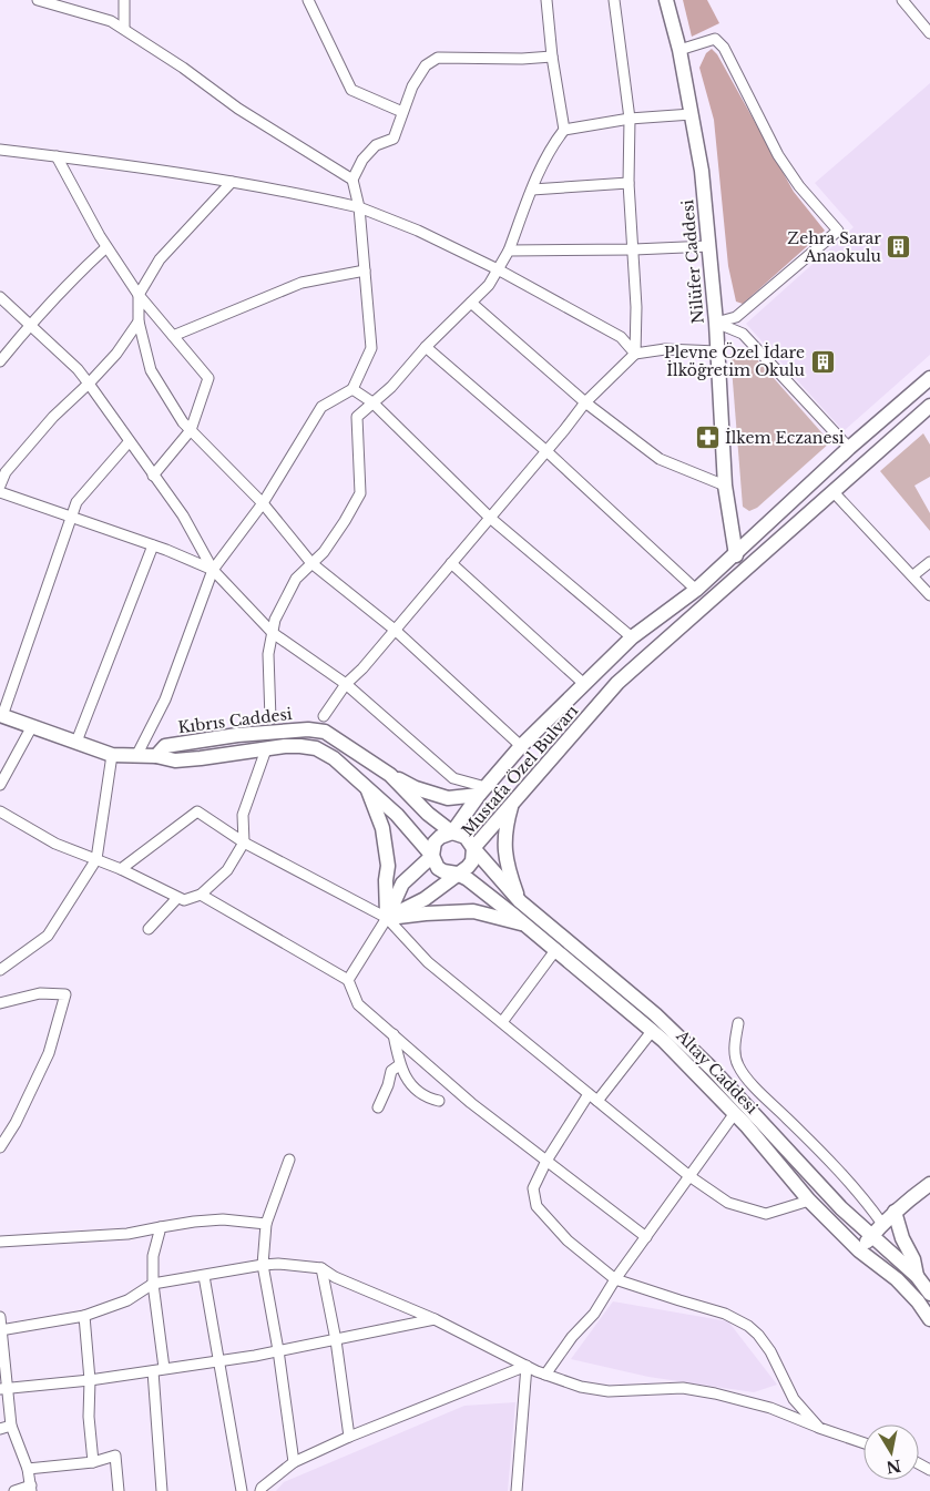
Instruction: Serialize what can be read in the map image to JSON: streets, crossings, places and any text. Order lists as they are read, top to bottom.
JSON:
{
  "streets": {
    "main road": [
      "Nilüfer Caddesi",
      "Kıbrıs Caddesi",
      "Mustafa Özel Bulvarı",
      "Altay Caddesi"
    ]
  },
  "crossings": [
    ["Nilüfer Caddesi", "Mustafa Özel Bulvarı"],
    ["Kıbrıs Caddesi", "Mustafa Özel Bulvarı"],
    ["Kıbrıs Caddesi", "Altay Caddesi"],
    ["Mustafa Özel Bulvarı", "Altay Caddesi"]
  ],
  "places": {
    "building": ["Zehra Sarar Anaokulu", "Plevne Özel İdare İlköğretim Okulu"],
    "pharmacy": ["İlkem Eczanesi"]
  },
  "north": "bottom"
}
